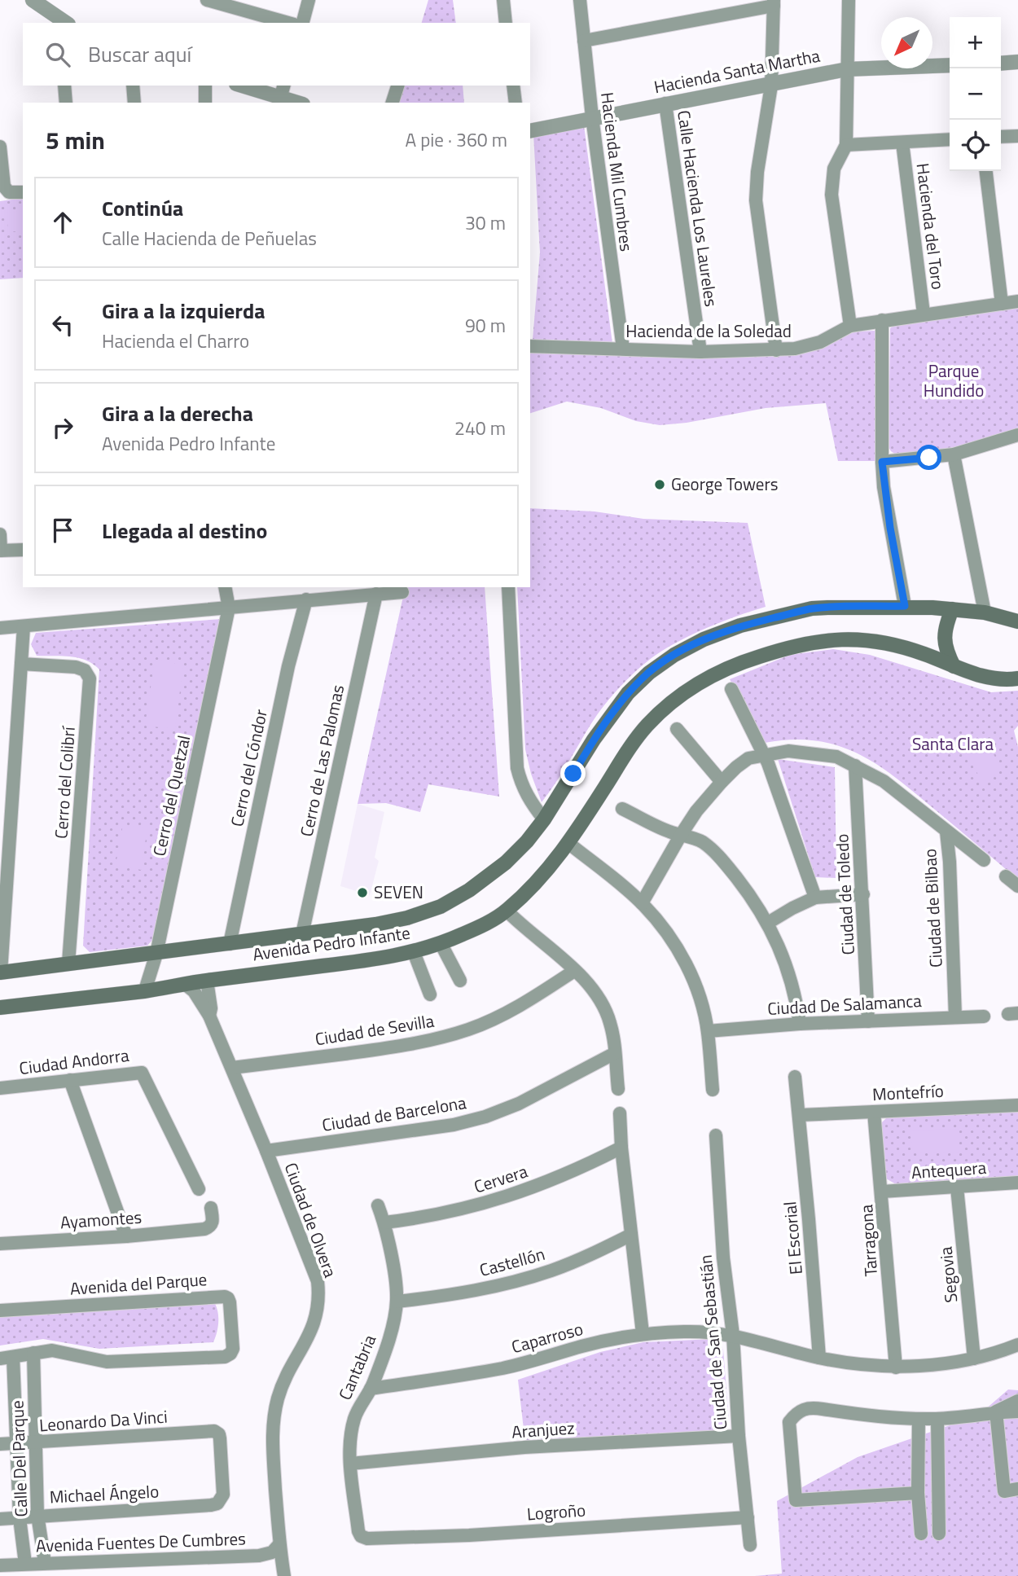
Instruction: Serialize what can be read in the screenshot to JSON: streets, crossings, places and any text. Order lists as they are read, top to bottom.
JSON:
{
  "streets": {
    "main road": ["Avenida Pedro Infante"],
    "street": [
      "Hacienda Santa Martha",
      "Hacienda Mil Cumbres",
      "Calle Hacienda Los Laureles",
      "Hacienda del Toro",
      "Hacienda de la Soledad",
      "Cerro de Las Palomas",
      "Cerro del Cóndor",
      "Cerro del Colibrí",
      "Cerro del Quetzal",
      "Ciudad de Toledo",
      "Ciudad de Bilbao",
      "Ciudad De Salamanca",
      "Ciudad de Sevilla",
      "Ciudad Andorra",
      "Montefrío",
      "Ciudad de Barcelona",
      "Antequera",
      "Cervera",
      "Ayamontes",
      "Ciudad de Olvera",
      "El Escorial",
      "Tarragona",
      "Castellón",
      "Segovia",
      "Avenida del Parque",
      "Caparroso",
      "Ciudad de San Sebastián",
      "Cantabria",
      "Leonardo Da Vinci",
      "Aranjuez",
      "Calle Del Parque",
      "Michael Ángelo",
      "Logroño",
      "Avenida Fuentes De Cumbres"
    ]
  },
  "crossings": [
    ["Hacienda Santa Martha", "Hacienda Mil Cumbres"],
    ["Hacienda Santa Martha", "Calle Hacienda Los Laureles"],
    ["Hacienda Mil Cumbres", "Hacienda de la Soledad"],
    ["Calle Hacienda Los Laureles", "Hacienda de la Soledad"],
    ["Hacienda del Toro", "Hacienda de la Soledad"],
    ["Cerro de Las Palomas", "Avenida Pedro Infante"],
    ["Cerro del Cóndor", "Avenida Pedro Infante"],
    ["Cerro del Colibrí", "Avenida Pedro Infante"],
    ["Cerro del Quetzal", "Avenida Pedro Infante"],
    ["Ciudad de Toledo", "Ciudad De Salamanca"],
    ["Ciudad de Bilbao", "Ciudad De Salamanca"],
    ["Avenida Pedro Infante", "Ciudad de Olvera"],
    ["Ciudad de Sevilla", "Ciudad de Olvera"],
    ["Montefrío", "El Escorial"],
    ["Montefrío", "Tarragona"],
    ["Ciudad de Barcelona", "Ciudad de Olvera"],
    ["Antequera", "Tarragona"],
    ["Antequera", "Segovia"],
    ["Cervera", "Cantabria"],
    ["Ciudad de Olvera", "Avenida Fuentes De Cumbres"],
    ["El Escorial", "Caparroso"],
    ["Tarragona", "Caparroso"],
    ["Castellón", "Cantabria"],
    ["Segovia", "Caparroso"],
    ["Avenida del Parque", "Calle Del Parque"],
    ["Caparroso", "Ciudad de San Sebastián"],
    ["Caparroso", "Cantabria"],
    ["Ciudad de San Sebastián", "Aranjuez"],
    ["Ciudad de San Sebastián", "Logroño"],
    ["Cantabria", "Aranjuez"],
    ["Cantabria", "Logroño"],
    ["Leonardo Da Vinci", "Calle Del Parque"],
    ["Leonardo Da Vinci", "Michael Ángelo"],
    ["Calle Del Parque", "Michael Ángelo"],
    ["Calle Del Parque", "Avenida Fuentes De Cumbres"]
  ],
  "parks": ["Parque Hundido", "Santa Clara"],
  "places": ["George Towers", "SEVEN"],
  "north": "bottom left",
  "page": {
    "map_buttons": ["+", "−"],
    "search": "Buscar aquí",
    "heading": ["5 min", "A pie · 360 m"],
    "list": [
      ["Continúa", "Calle Hacienda de Peñuelas", "30 m"],
      ["Gira a la izquierda", "Hacienda el Charro", "90 m"],
      ["Gira a la derecha", "Avenida Pedro Infante", "240 m"],
      "Llegada al destino"
    ]
  }
}
